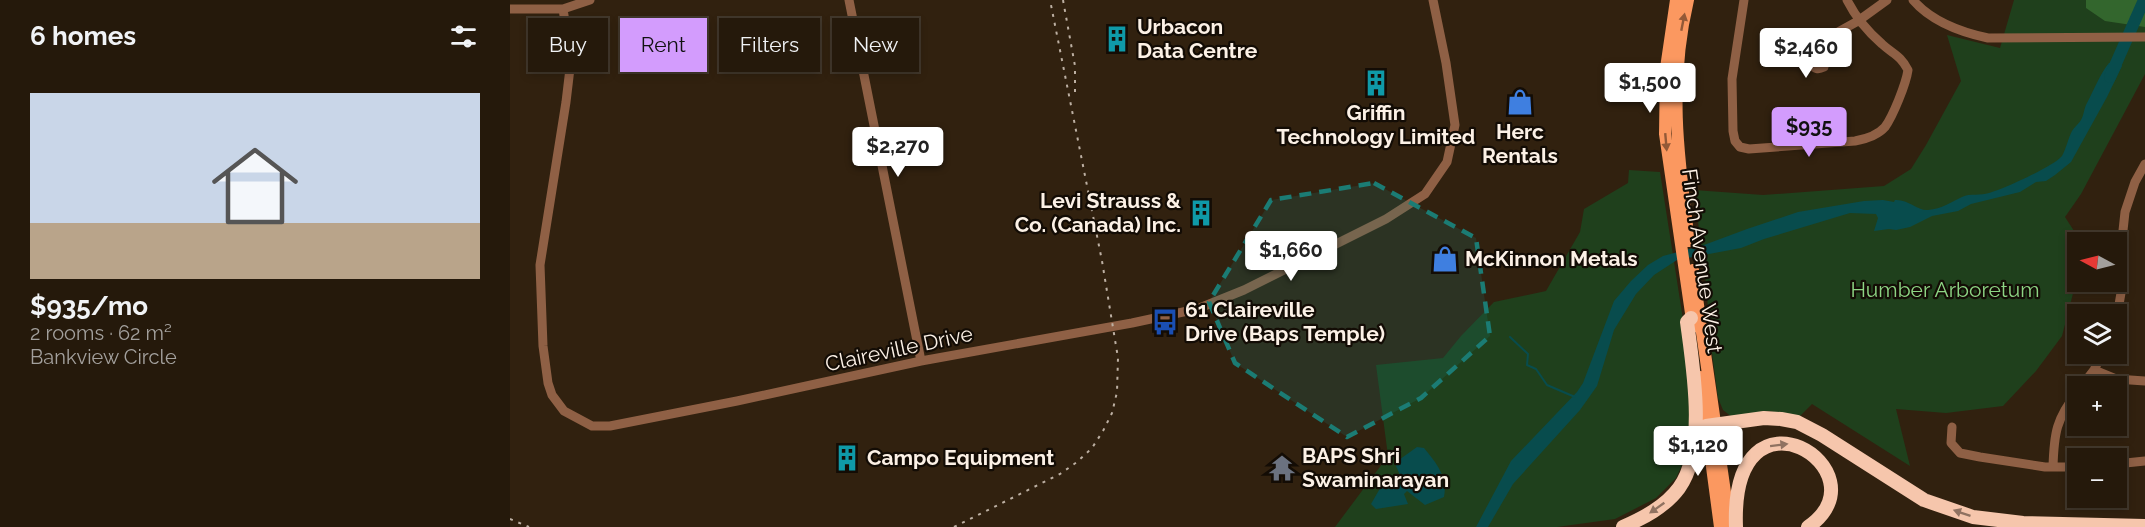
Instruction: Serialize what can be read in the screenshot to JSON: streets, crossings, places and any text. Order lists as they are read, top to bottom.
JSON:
{
  "streets": {
    "main road": ["Finch Avenue West"],
    "street": ["Claireville Drive"]
  },
  "parks": ["Humber Arboretum"],
  "places": {
    "building": [
      "Urbacon Data Centre",
      "Griffin Technology Limited",
      "Levi Strauss & Co. (Canada) Inc.",
      "Campo Equipment"
    ],
    "shop": ["Herc Rentals", "McKinnon Metals"],
    "bus stop": ["61 Claireville Drive (Baps Temple)"],
    "temple": ["BAPS Shri Swaminarayan"]
  },
  "north": "left",
  "page": {
    "heading": "6 homes",
    "chip": [
      "Buy",
      "Rent",
      "Filters",
      "New"
    ],
    "price": [
      "$2,460",
      "$1,500",
      "$935",
      "$2,270",
      "$1,660",
      "$1,120"
    ],
    "list": [
      {
        "name": "$935/mo",
        "note": "2 rooms · 62 m² · Bankview Circle"
      }
    ],
    "map_buttons": ["+", "−"]
  }
}
